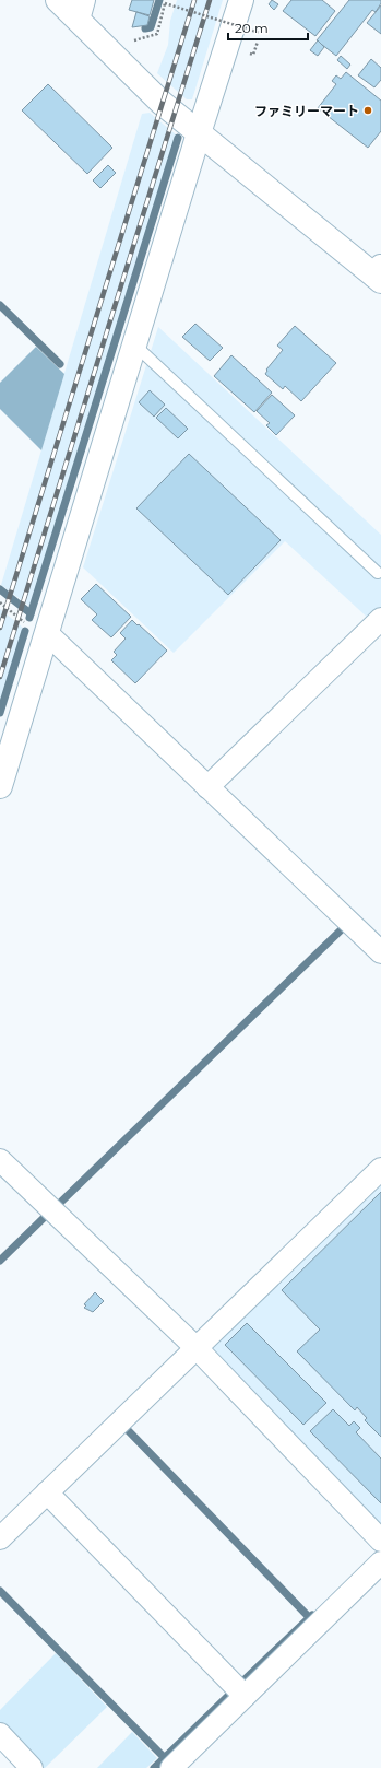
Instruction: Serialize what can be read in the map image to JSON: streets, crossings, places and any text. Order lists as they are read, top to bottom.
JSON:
{
  "places": ["ファミリーマート"],
  "scale_bar": "20 m"
}
